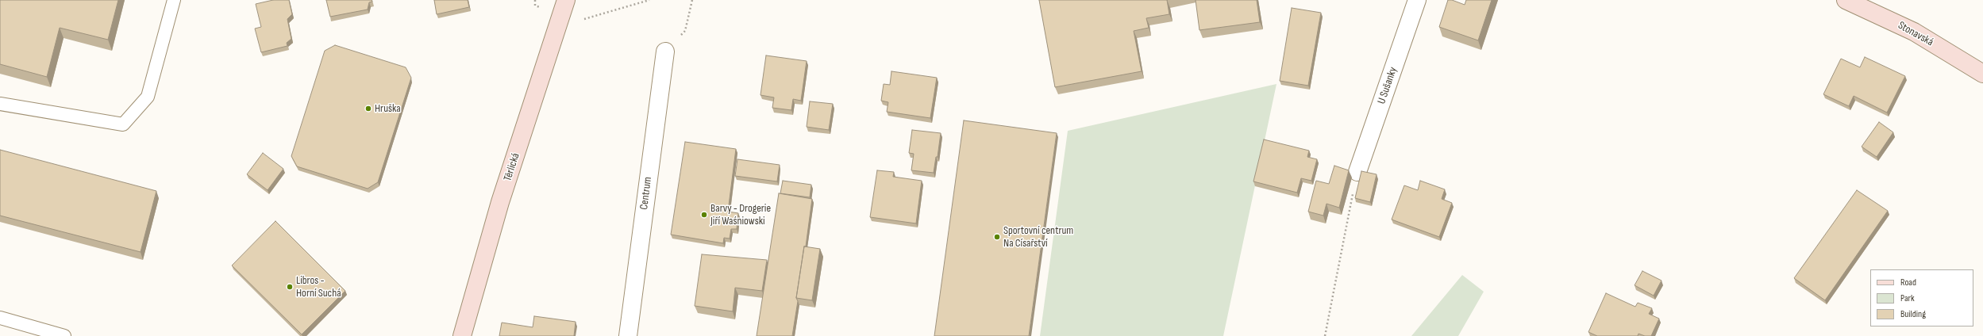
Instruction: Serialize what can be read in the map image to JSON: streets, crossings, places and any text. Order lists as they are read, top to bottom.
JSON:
{
  "streets": {
    "main road": ["Stonavská", "Těrlická"],
    "street": ["U Sušanky", "Centrum"]
  },
  "places": [
    "Hruška",
    "Barvy - Drogerie Jiří Waśniowski",
    "Sportovní centrum Na Císařství",
    "Libros - Horní Suchá"
  ],
  "legend": ["Road", "Park", "Building"]
}
